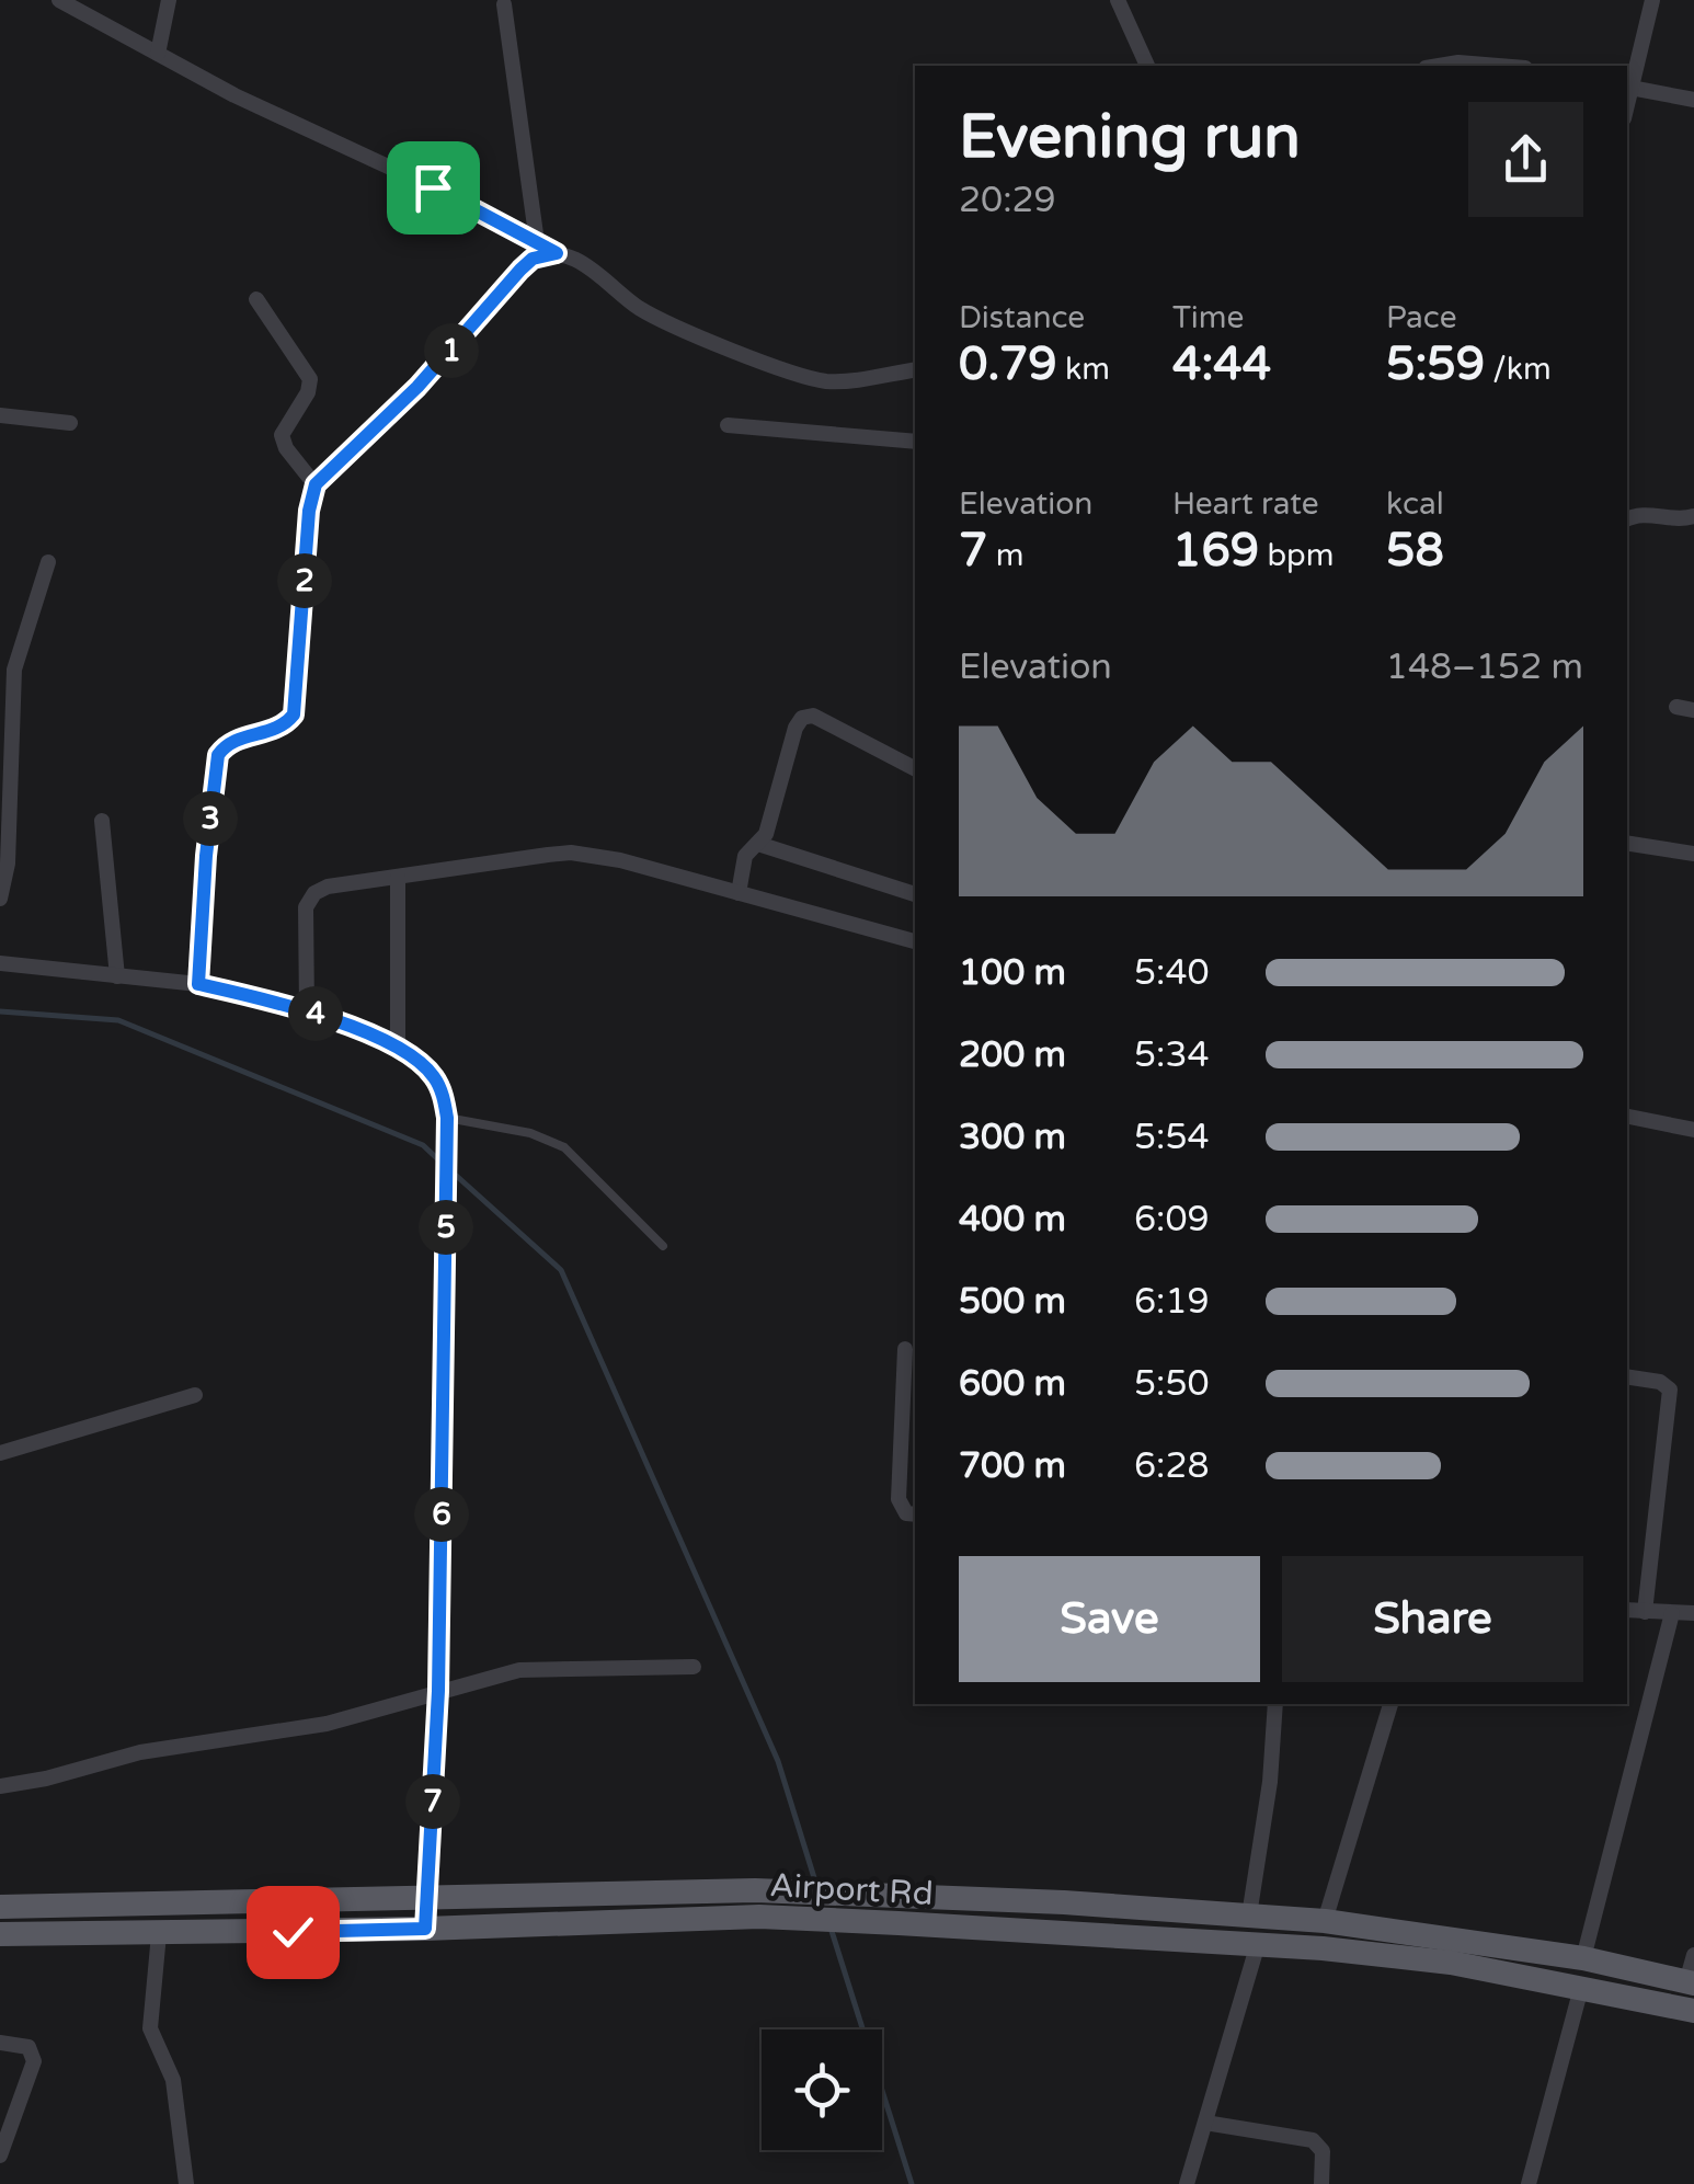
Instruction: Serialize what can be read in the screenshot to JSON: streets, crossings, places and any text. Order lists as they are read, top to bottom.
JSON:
{
  "streets": {
    "main road": ["Airport Rd"]
  },
  "page": {
    "heading": ["Evening run", "20:29"],
    "stats": [
      ["Distance", "0.79 km"],
      ["Time", "4:44"],
      ["Pace", "5:59 /km"],
      ["Elevation", "7 m"],
      ["Heart rate", "169 bpm"],
      ["kcal", "58"]
    ],
    "pins": [
      "1",
      "2",
      "3",
      "4",
      "5",
      "6",
      "7"
    ],
    "chart": ["Elevation", "148–152 m"],
    "list": [
      {
        "name": "100 m",
        "note": "5:40"
      },
      {
        "name": "200 m",
        "note": "5:34"
      },
      {
        "name": "300 m",
        "note": "5:54"
      },
      {
        "name": "400 m",
        "note": "6:09"
      },
      {
        "name": "500 m",
        "note": "6:19"
      },
      {
        "name": "600 m",
        "note": "5:50"
      },
      {
        "name": "700 m",
        "note": "6:28"
      }
    ],
    "buttons": ["Save", "Share"]
  }
}
